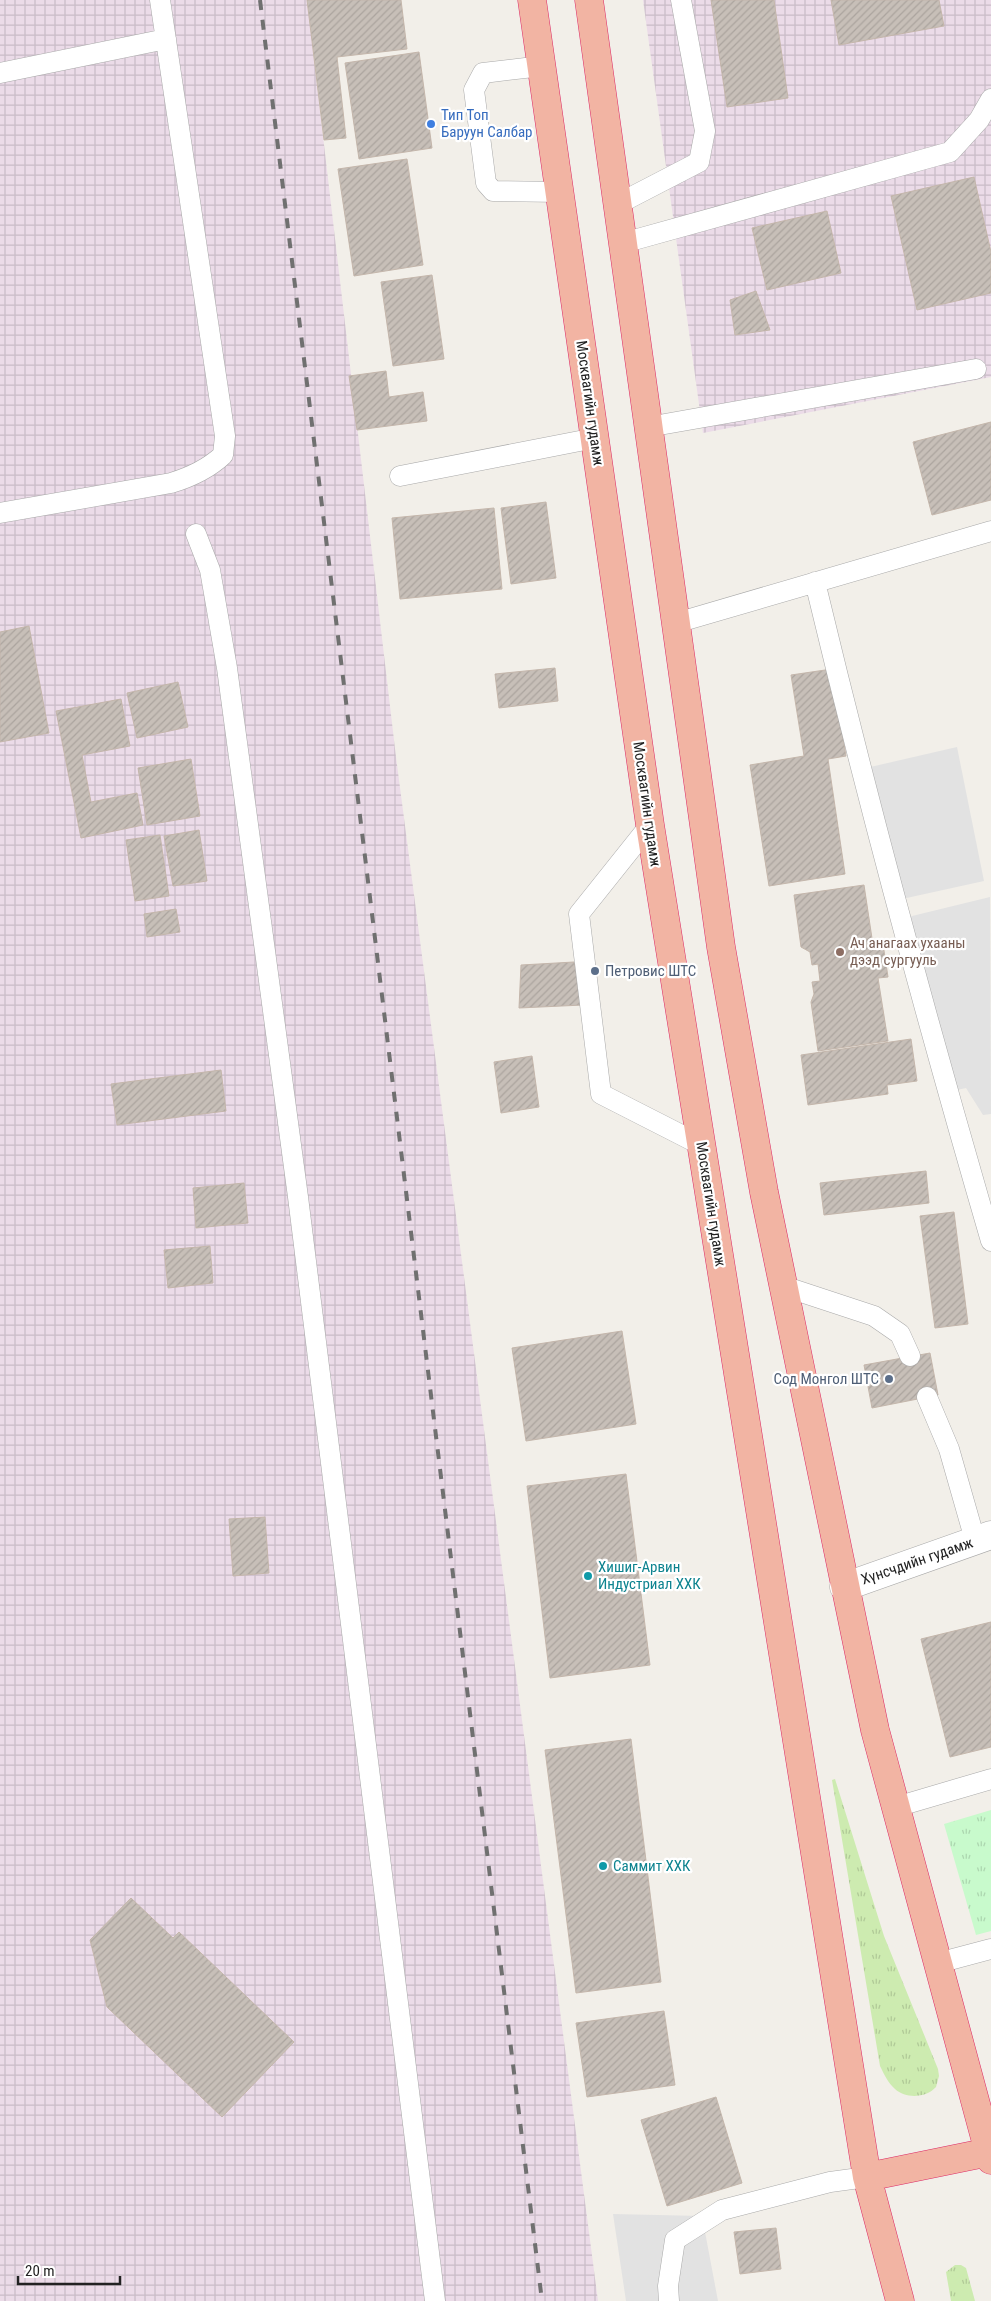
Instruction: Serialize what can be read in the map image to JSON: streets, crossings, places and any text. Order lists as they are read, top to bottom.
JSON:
{
  "streets": {
    "highway": ["Москвагийн гудамж"],
    "street": ["Хүнсчдийн гудамж"]
  },
  "places": [
    "Тип Топ Баруун Салбар",
    "Ач анагаах ухааны дээд сургууль",
    "Петровис ШТС",
    "Сод Монгол ШТС",
    "Хишиг-Арвин Индустриал ХХК",
    "Саммит ХХК"
  ],
  "scale_bar": "20 m"
}
